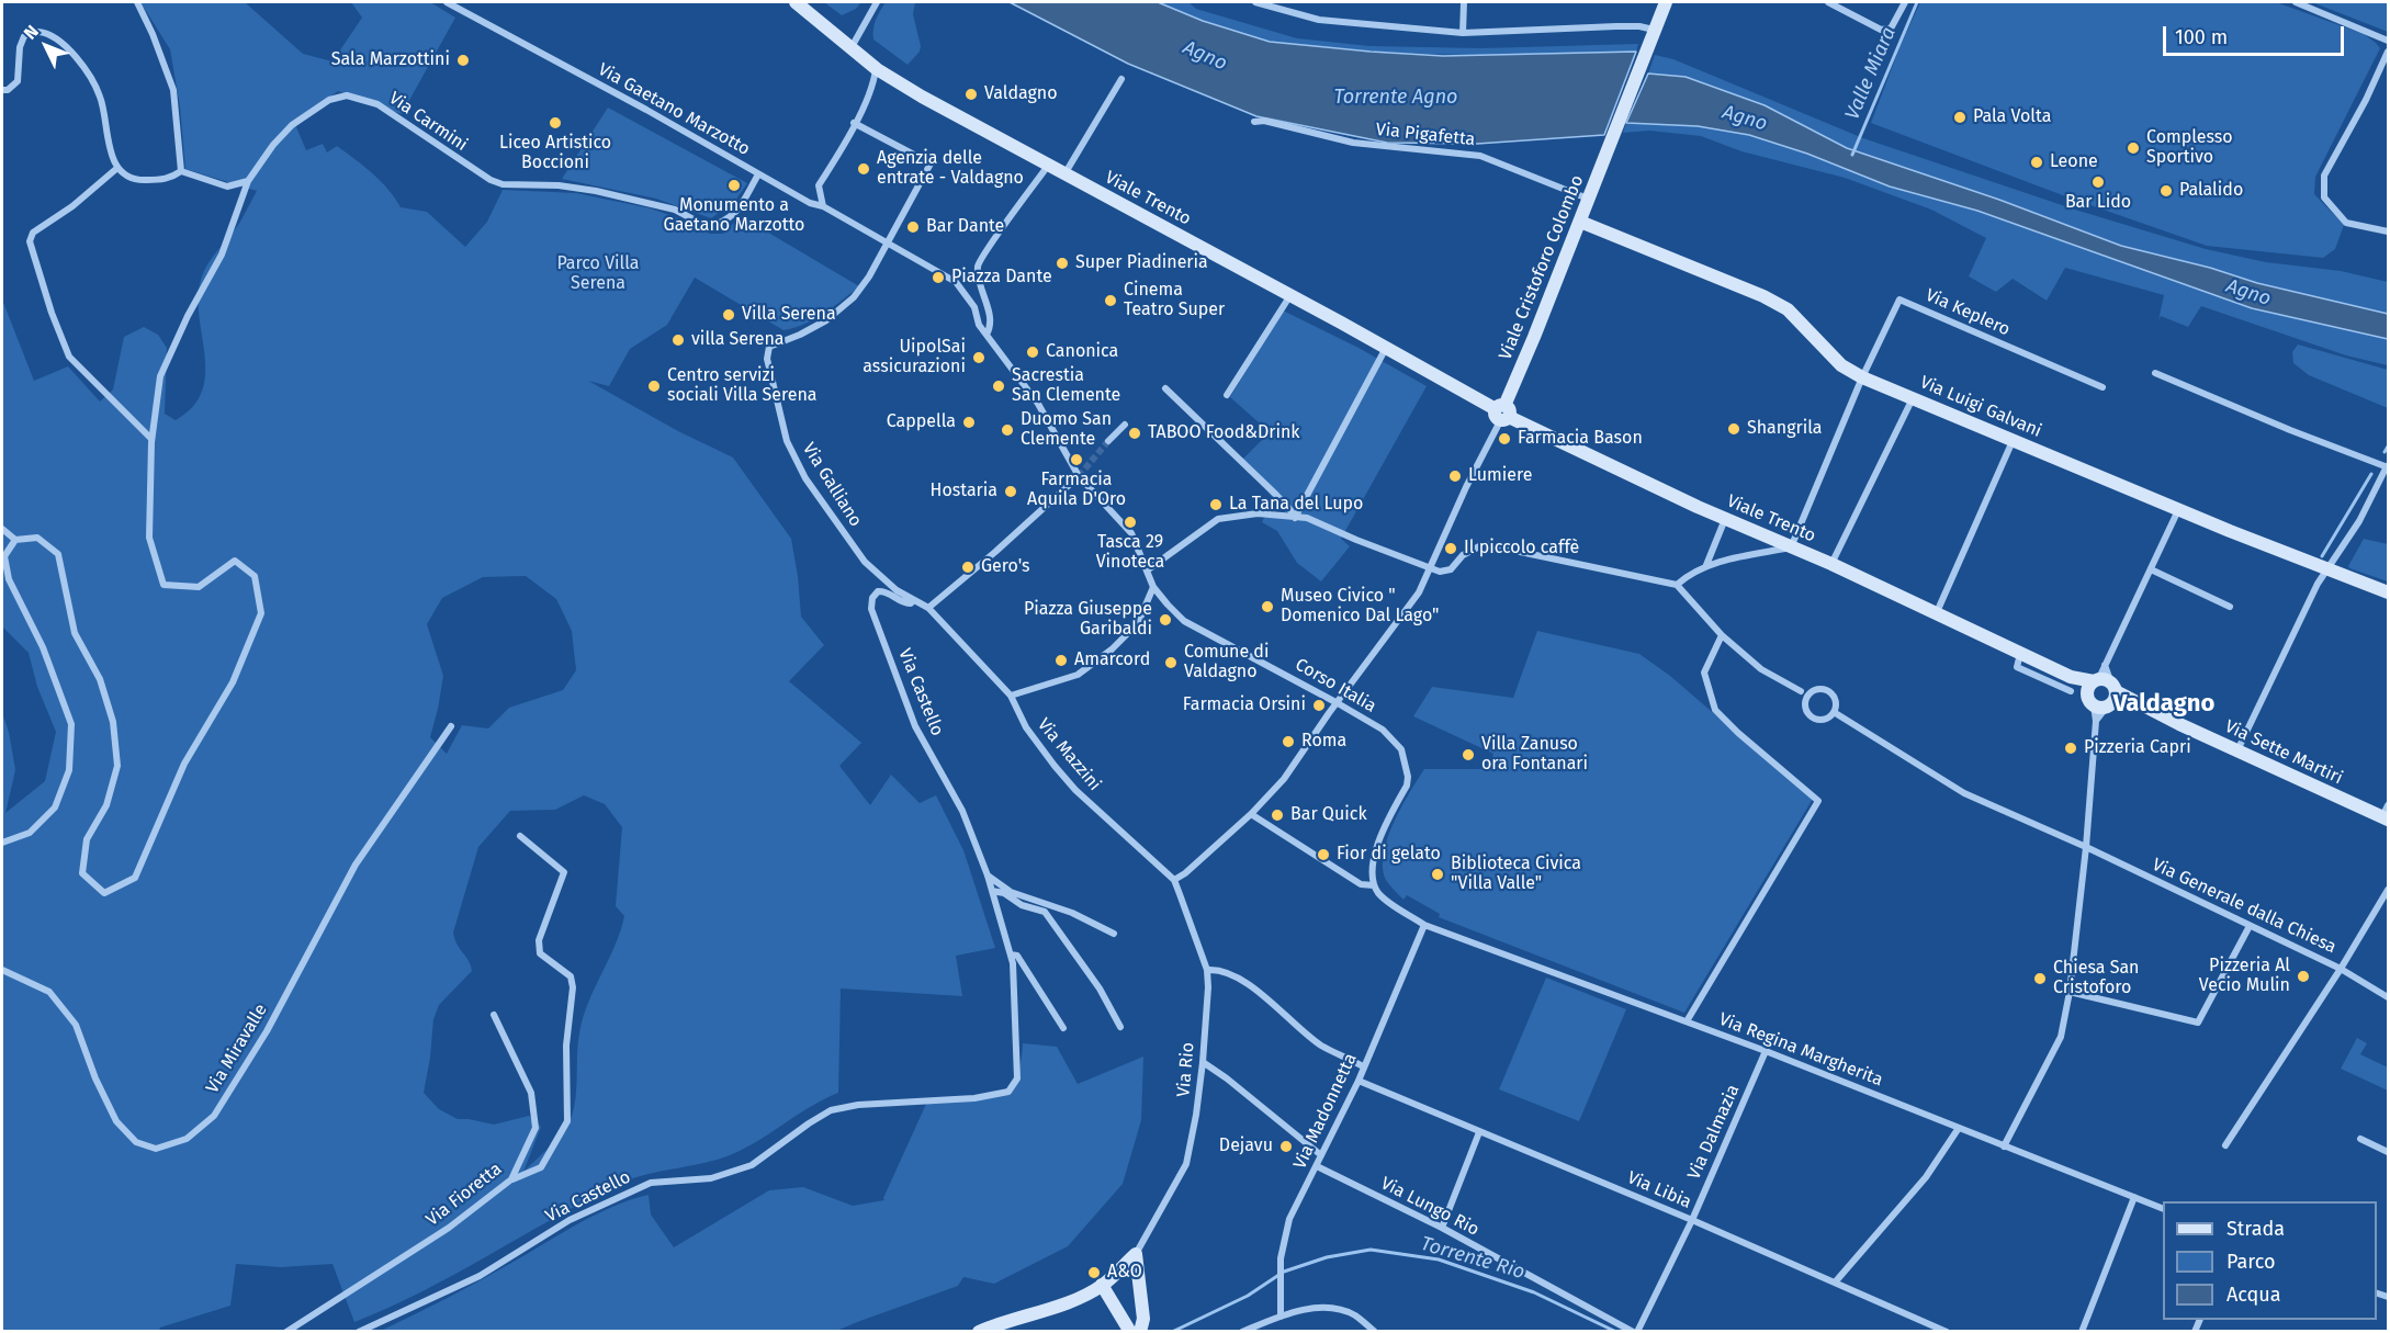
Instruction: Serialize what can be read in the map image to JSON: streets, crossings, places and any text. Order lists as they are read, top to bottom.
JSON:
{
  "streets": {
    "main road": [
      "Viale Trento",
      "Viale Cristoforo Colombo",
      "Via Luigi Galvani",
      "Via Sette Martiri"
    ],
    "street": [
      "Via Gaetano Marzotto",
      "Via Carmini",
      "Via Pigafetta",
      "Via Keplero",
      "Via Galliano",
      "Corso Italia",
      "Via Castello",
      "Via Mazzini",
      "Via Generale dalla Chiesa",
      "Via Miravalle",
      "Via Regina Margherita",
      "Via Rio",
      "Via Madonnetta",
      "Via Dalmazia",
      "Via Libia",
      "Via Fioretta",
      "Via Lungo Rio"
    ]
  },
  "crossings": [
    ["Via Gaetano Marzotto", "Via Carmini"],
    ["Via Gaetano Marzotto", "Via Galliano"],
    ["Via Pigafetta", "Viale Cristoforo Colombo"],
    ["Viale Trento", "Viale Cristoforo Colombo"],
    ["Viale Trento", "Via Sette Martiri"],
    ["Viale Cristoforo Colombo", "Via Luigi Galvani"],
    ["Via Keplero", "Via Luigi Galvani"],
    ["Via Galliano", "Via Castello"],
    ["Via Galliano", "Via Mazzini"],
    ["Via Mazzini", "Via Rio"],
    ["Via Regina Margherita", "Via Madonnetta"],
    ["Via Regina Margherita", "Via Dalmazia"],
    ["Via Madonnetta", "Via Libia"],
    ["Via Madonnetta", "Via Lungo Rio"],
    ["Via Dalmazia", "Via Libia"],
    ["Via Dalmazia", "Via Lungo Rio"]
  ],
  "districts": ["Valdagno"],
  "water": [
    "Agno",
    "Valle Miara",
    "Torrente Agno",
    "Torrente Rio"
  ],
  "parks": ["Parco Villa Serena"],
  "places": [
    "Sala Marzottini",
    "Valdagno",
    "Pala Volta",
    "Liceo Artistico Boccioni",
    "Complesso Sportivo",
    "Leone",
    "Agenzia delle entrate - Valdagno",
    "Bar Lido",
    "Monumento a Gaetano Marzotto",
    "Palalido",
    "Bar Dante",
    "Super Piadineria",
    "Piazza Dante",
    "Cinema Teatro Super",
    "Villa Serena",
    "villa Serena",
    "Canonica",
    "UipolSai assicurazioni",
    "Centro servizi sociali Villa Serena",
    "Sacrestia San Clemente",
    "Cappella",
    "Shangrila",
    "Duomo San Clemente",
    "TABOO Food&Drink",
    "Farmacia Bason",
    "Farmacia Aquila D'Oro",
    "Lumiere",
    "Hostaria",
    "La Tana del Lupo",
    "Tasca 29 Vinoteca",
    "Il piccolo caffè",
    "Gero's",
    "Museo Civico \" Domenico Dal Lago\"",
    "Piazza Giuseppe Garibaldi",
    "Amarcord",
    "Comune di Valdagno",
    "Farmacia Orsini",
    "Roma",
    "Pizzeria Capri",
    "Villa Zanuso ora Fontanari",
    "Bar Quick",
    "Fior di gelato",
    "Biblioteca Civica \"Villa Valle\"",
    "Pizzeria Al Vecio Mulin",
    "Chiesa San Cristoforo",
    "Dejavu",
    "A&O"
  ],
  "legend": ["Strada", "Parco", "Acqua"],
  "scale_bar": "100 m",
  "north": "top left"
}
